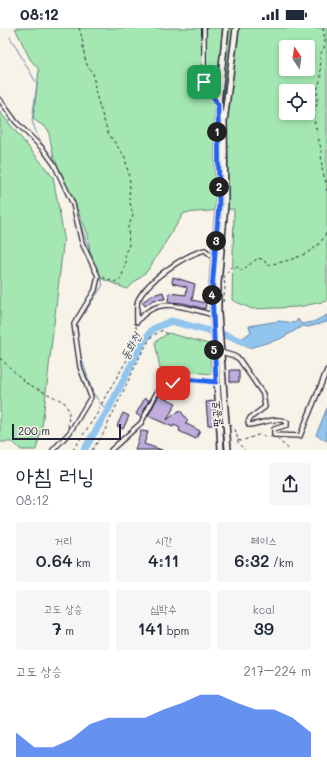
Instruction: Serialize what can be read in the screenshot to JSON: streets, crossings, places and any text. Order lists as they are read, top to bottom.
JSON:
{
  "streets": {
    "main road": ["팔공로"]
  },
  "water": ["동화천"],
  "scale_bar": "200 m",
  "north": "top",
  "page": {
    "status": "08:12",
    "pins": [
      "1",
      "2",
      "3",
      "4",
      "5"
    ],
    "scale": "200 m",
    "heading": ["아침 러닝", "08:12"],
    "stats": [
      ["거리", "0.64 km"],
      ["시간", "4:11"],
      ["페이스", "6:32 /km"],
      ["고도 상승", "7 m"],
      ["심박수", "141 bpm"],
      ["kcal", "39"]
    ],
    "chart": ["고도 상승", "217–224 m"]
  }
}
